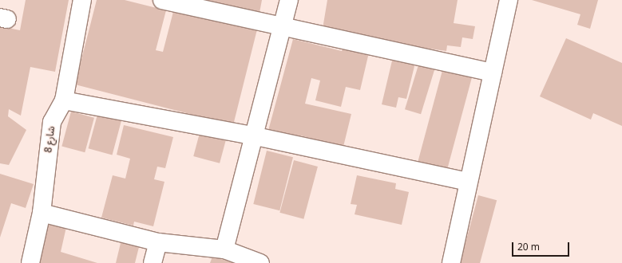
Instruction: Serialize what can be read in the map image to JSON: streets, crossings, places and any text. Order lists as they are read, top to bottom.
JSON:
{
  "streets": {
    "street": ["شارع 8"]
  },
  "scale_bar": "20 m"
}
